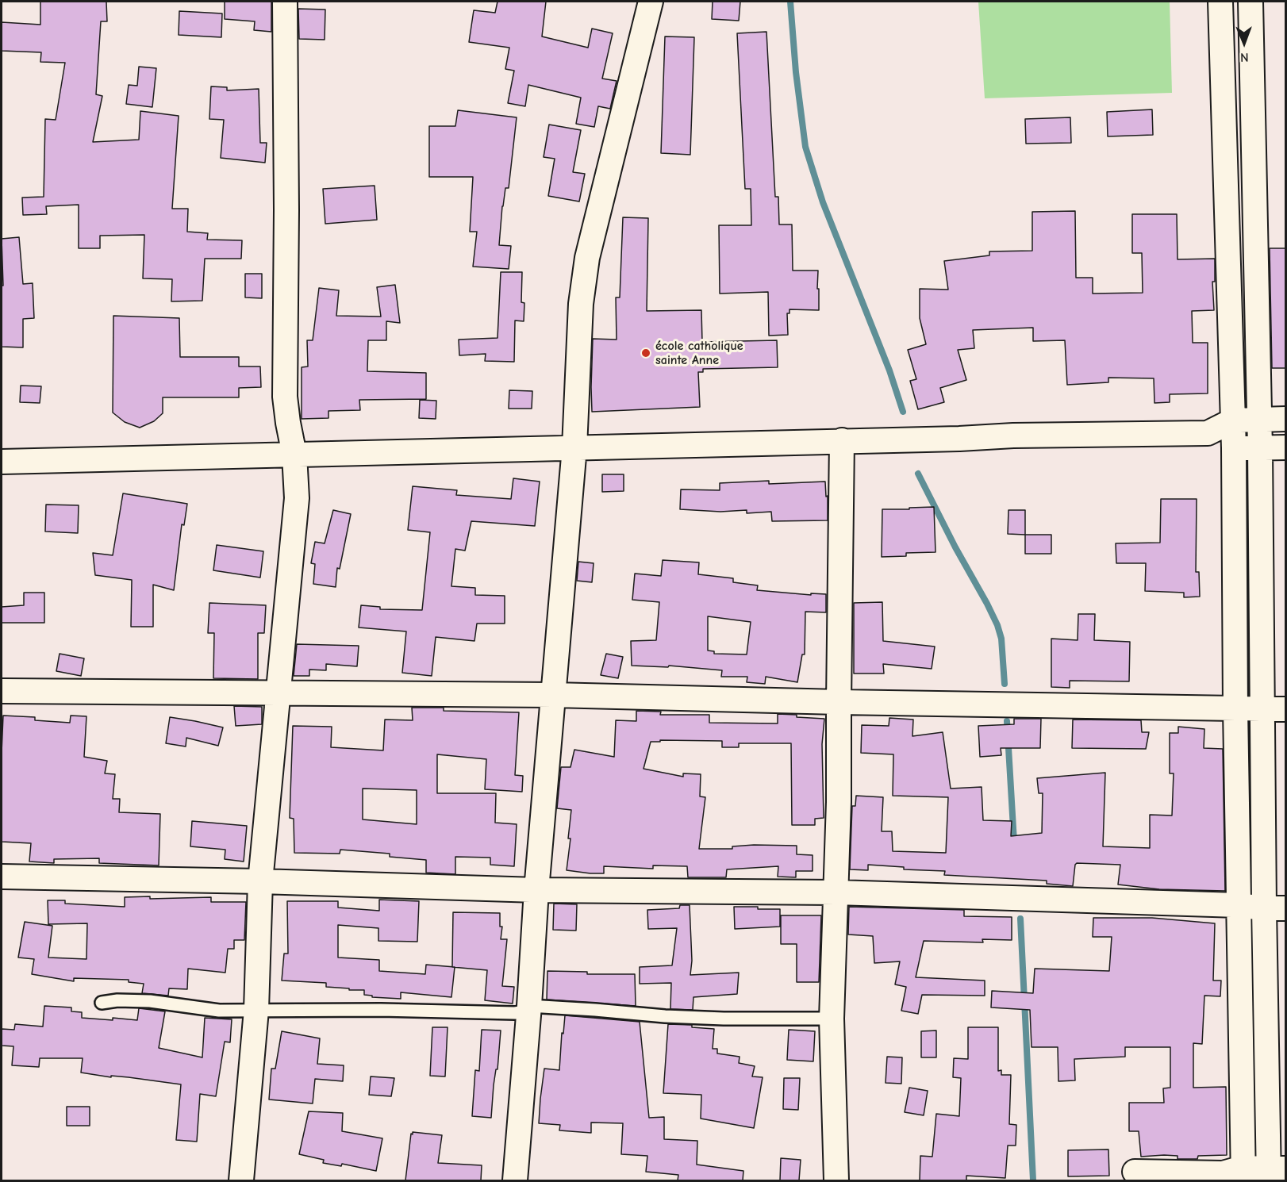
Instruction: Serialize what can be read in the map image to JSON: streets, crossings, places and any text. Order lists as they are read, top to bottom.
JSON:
{
  "places": ["école catholique sainte Anne"],
  "north": "bottom"
}
